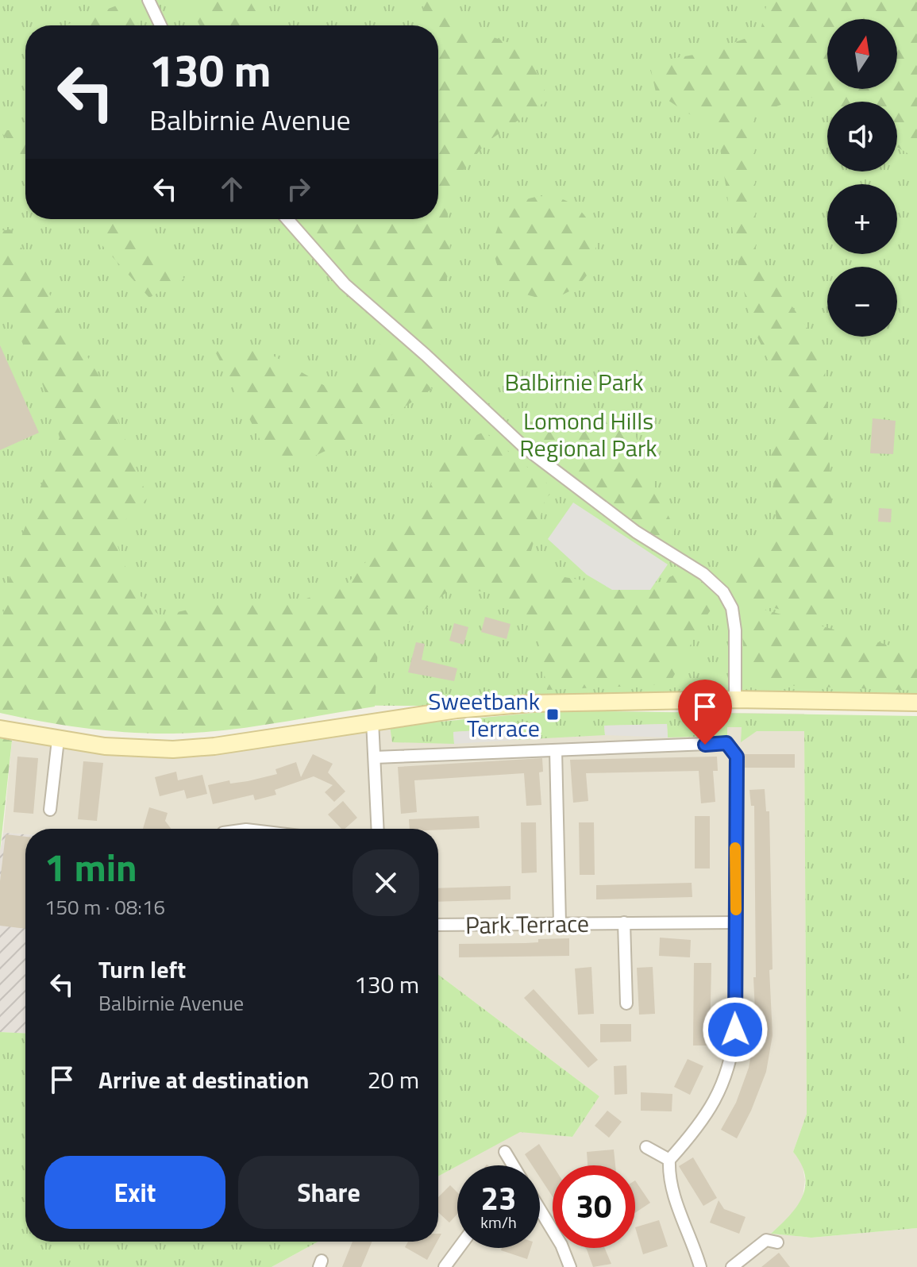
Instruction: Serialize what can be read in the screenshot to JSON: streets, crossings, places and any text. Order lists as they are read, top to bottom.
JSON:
{
  "streets": {
    "street": ["Park Terrace"]
  },
  "parks": ["Balbirnie Park", "Lomond Hills Regional Park"],
  "places": {
    "transit": ["Sweetbank Terrace"]
  },
  "north": "top",
  "page": {
    "map_buttons": ["+", "−"],
    "turn": ["130 m", "Balbirnie Avenue"],
    "heading": ["1 min", "150 m · 08:16"],
    "list": [
      {
        "name": "Turn left",
        "note": "Balbirnie Avenue",
        "value": "130 m"
      },
      {
        "name": "Arrive at destination",
        "value": "20 m"
      }
    ],
    "buttons": ["Exit", "Share"],
    "speed": "23 km/h",
    "limit": "30"
  }
}
